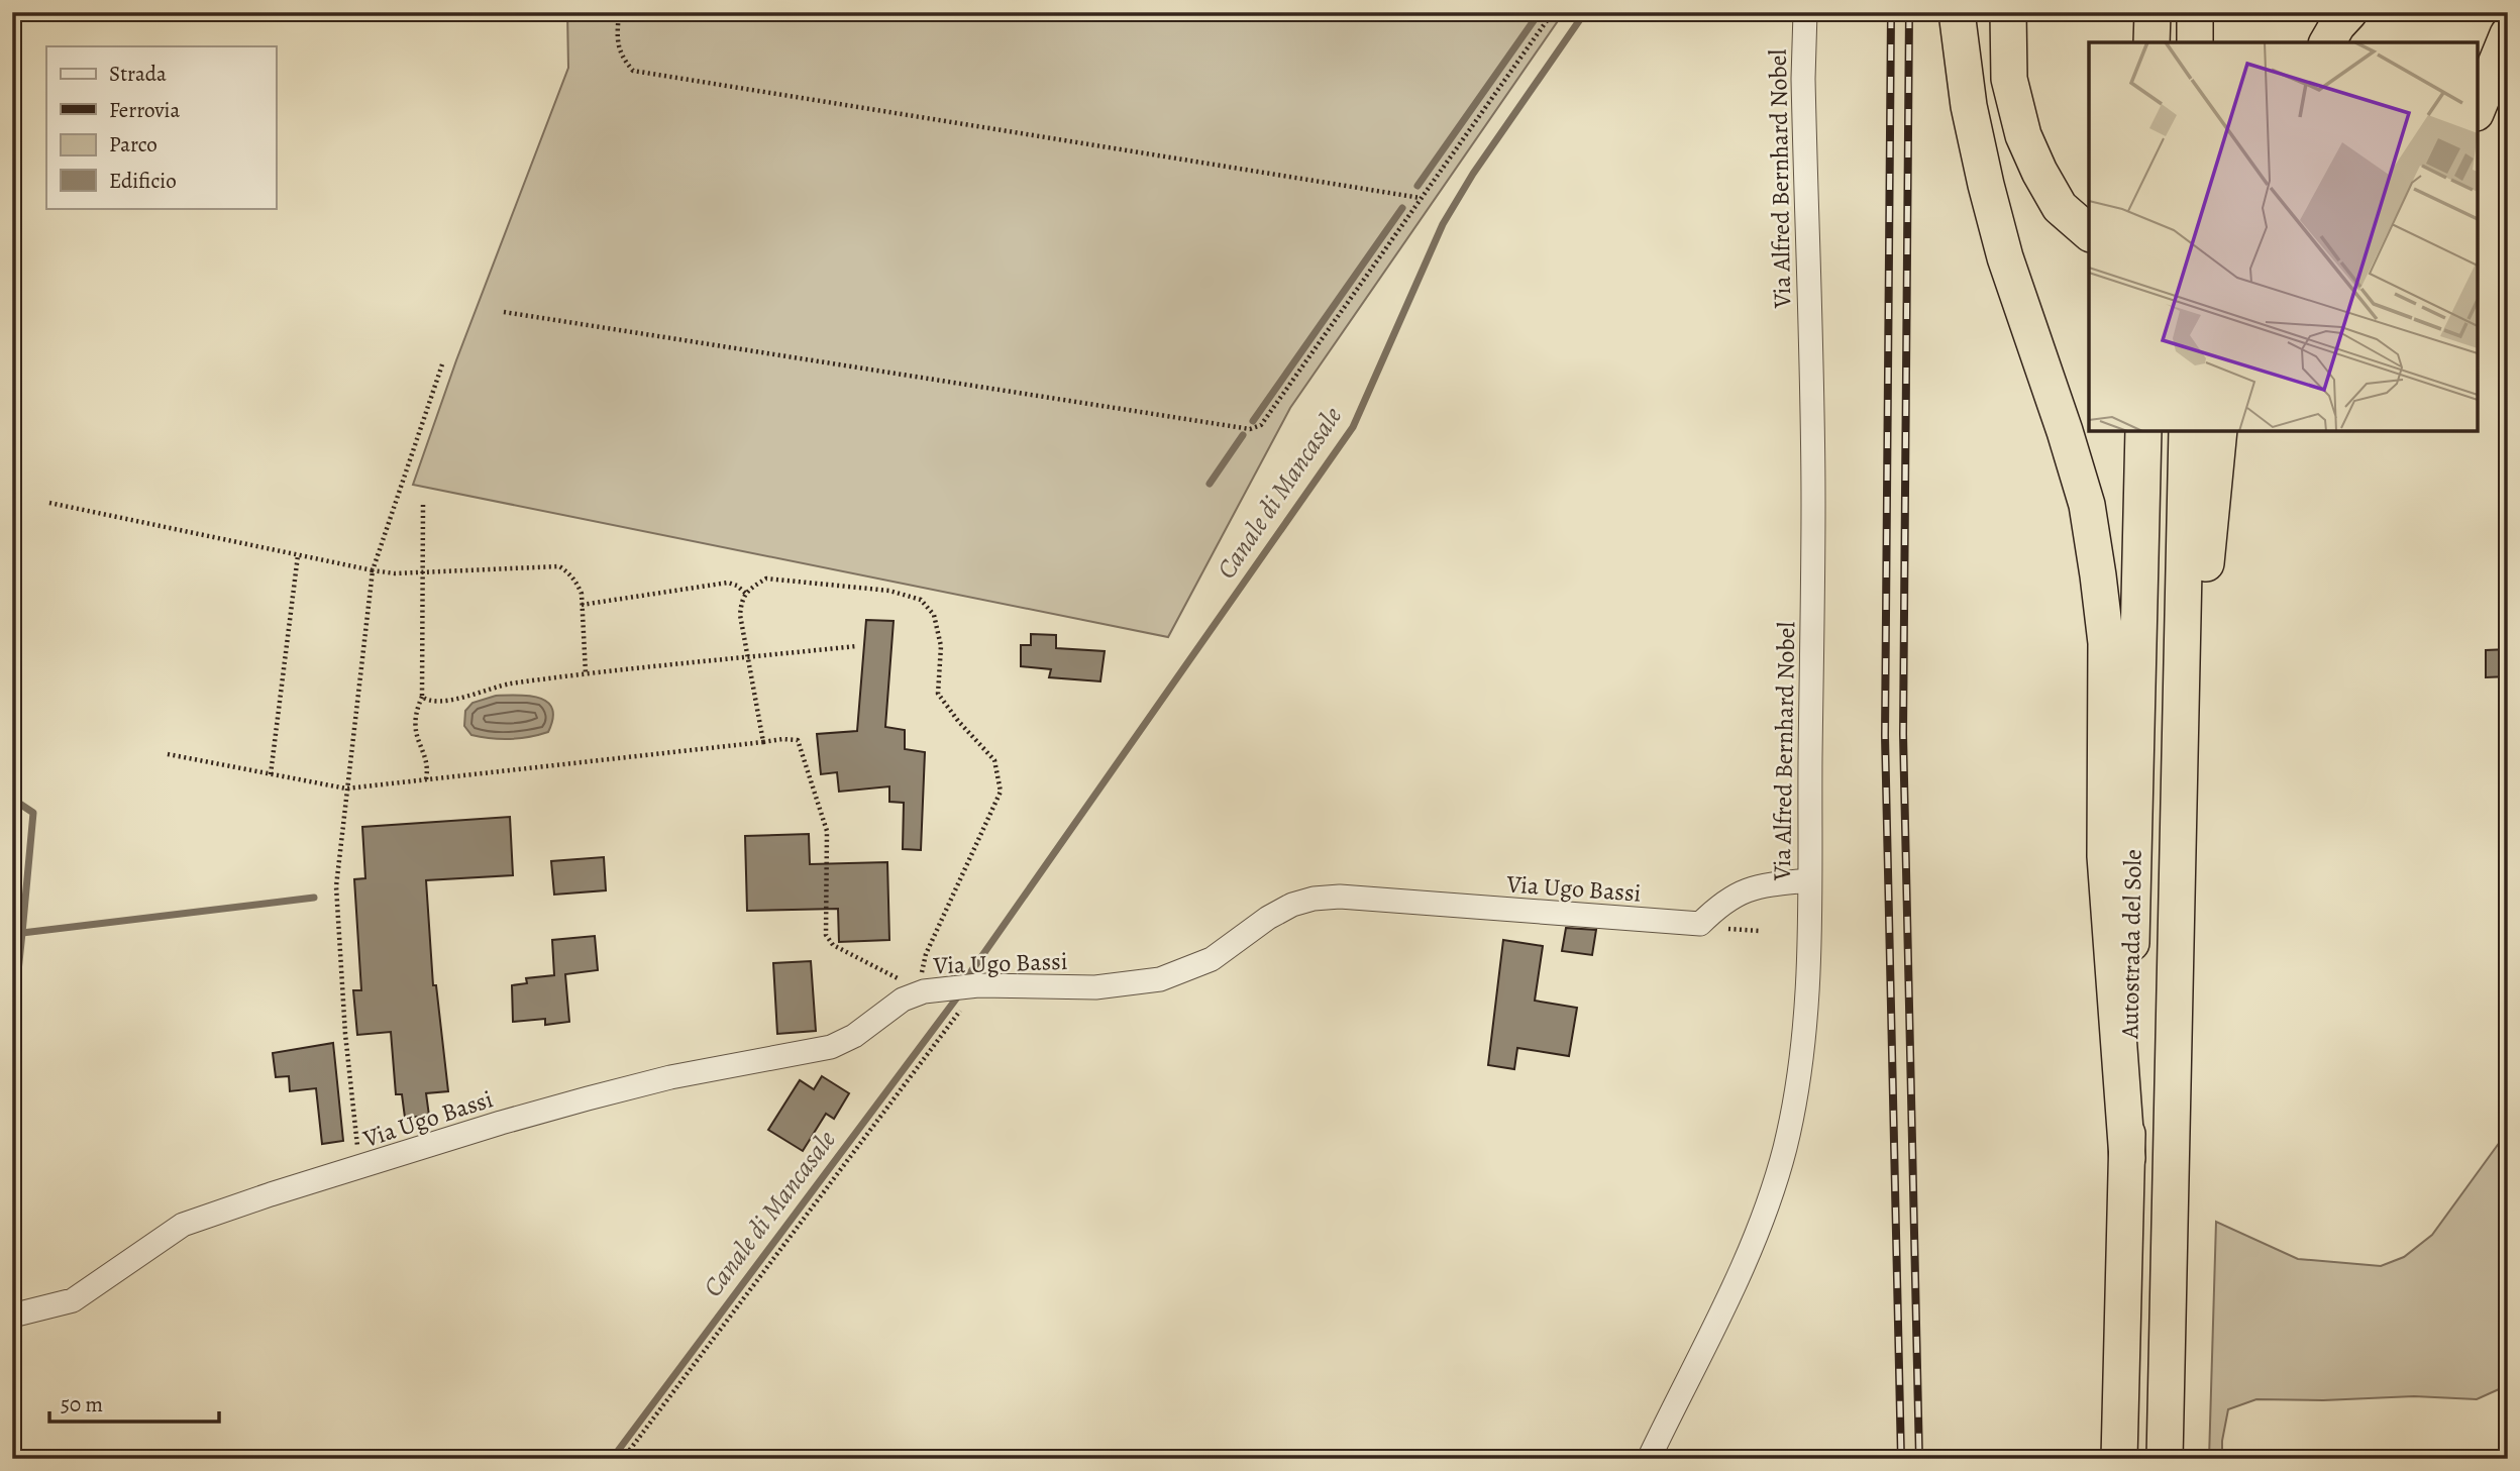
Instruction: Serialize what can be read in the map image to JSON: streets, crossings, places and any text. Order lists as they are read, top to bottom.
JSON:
{
  "streets": {
    "highway": ["Autostrada del Sole"],
    "street": ["Via Alfred Bernhard Nobel", "Via Ugo Bassi"]
  },
  "crossings": [
    ["Via Alfred Bernhard Nobel", "Via Ugo Bassi"]
  ],
  "water": ["Canale di Mancasale"],
  "legend": [
    "Strada",
    "Ferrovia",
    "Parco",
    "Edificio"
  ],
  "scale_bar": "50 m"
}
